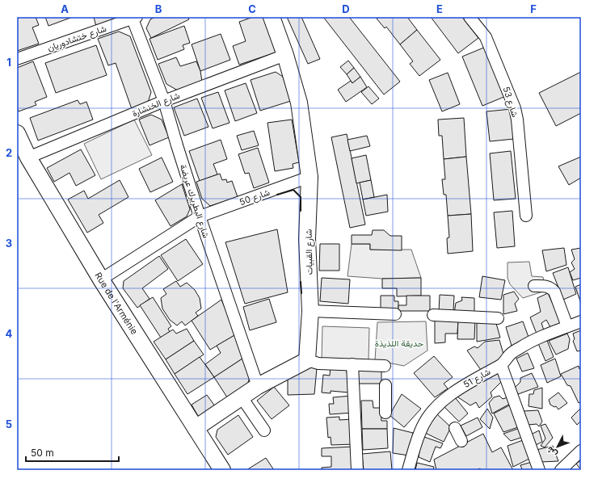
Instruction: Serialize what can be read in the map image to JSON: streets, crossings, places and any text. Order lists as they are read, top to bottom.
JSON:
{
  "streets": {
    "street": [
      "شارع ختشادوريان",
      "شارع 53",
      "شارع الخنشارة",
      "شارع 50",
      "شارع البطريرك عريضة",
      "شارع القبيات",
      "Rue de l'Arménie",
      "شارع 51"
    ]
  },
  "crossings": [
    ["شارع ختشادوريان", "شارع البطريرك عريضة"],
    ["شارع الخنشارة", "شارع البطريرك عريضة"],
    ["شارع الخنشارة", "شارع القبيات"],
    ["شارع الخنشارة", "Rue de l'Arménie"],
    ["شارع 50", "شارع البطريرك عريضة"],
    ["شارع 50", "شارع القبيات"],
    ["شارع 50", "Rue de l'Arménie"]
  ],
  "parks": ["حديقة اللذيذة"],
  "scale_bar": "50 m",
  "north": "bottom left",
  "grid": {
    "columns": [
      "A",
      "B",
      "C",
      "D",
      "E",
      "F"
    ],
    "rows": [
      "1",
      "2",
      "3",
      "4",
      "5"
    ]
  }
}
